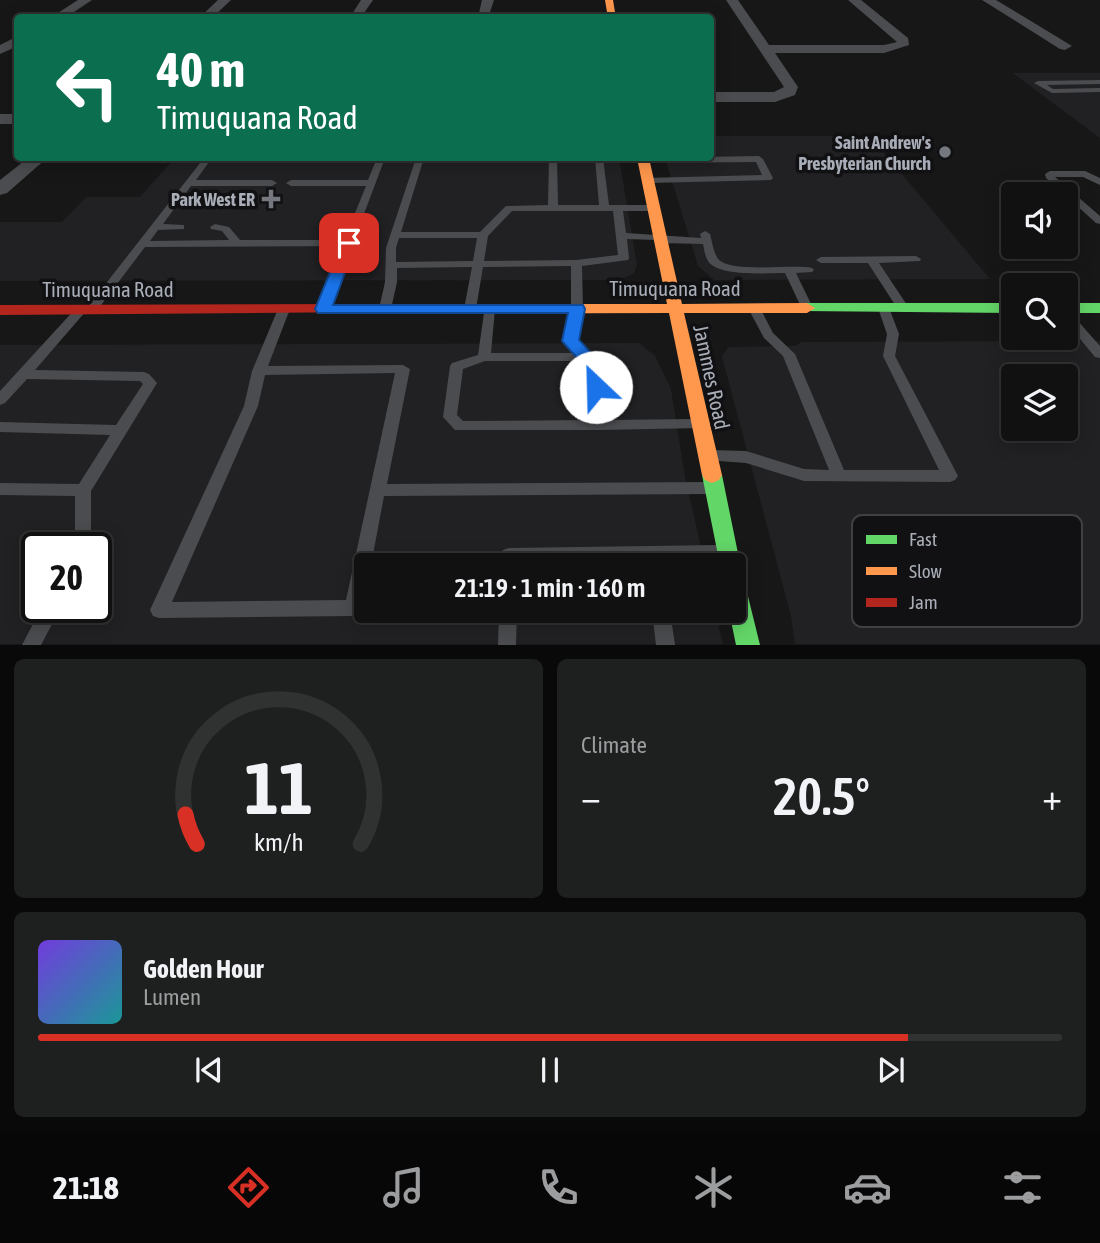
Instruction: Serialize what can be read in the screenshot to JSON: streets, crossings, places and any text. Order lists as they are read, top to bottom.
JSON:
{
  "streets": {
    "main road": ["Timuquana Road", "Jammes Road"]
  },
  "crossings": [
    ["Timuquana Road", "Jammes Road"]
  ],
  "places": {
    "other": ["Saint Andrew's Presbyterian Church"],
    "health": ["Park West ER"]
  },
  "legend": ["Fast", "Slow", "Jam"],
  "page": {
    "turn": ["40 m", "Timuquana Road"],
    "limit": "20",
    "trip": "21:19 · 1 min · 160 m",
    "tile": "Climate",
    "heat": ["−", "20.5°", "+"],
    "song": ["Golden Hour", "Lumen"],
    "tabs": "21:18",
    "gauge": ["11", "km/h"]
  }
}
